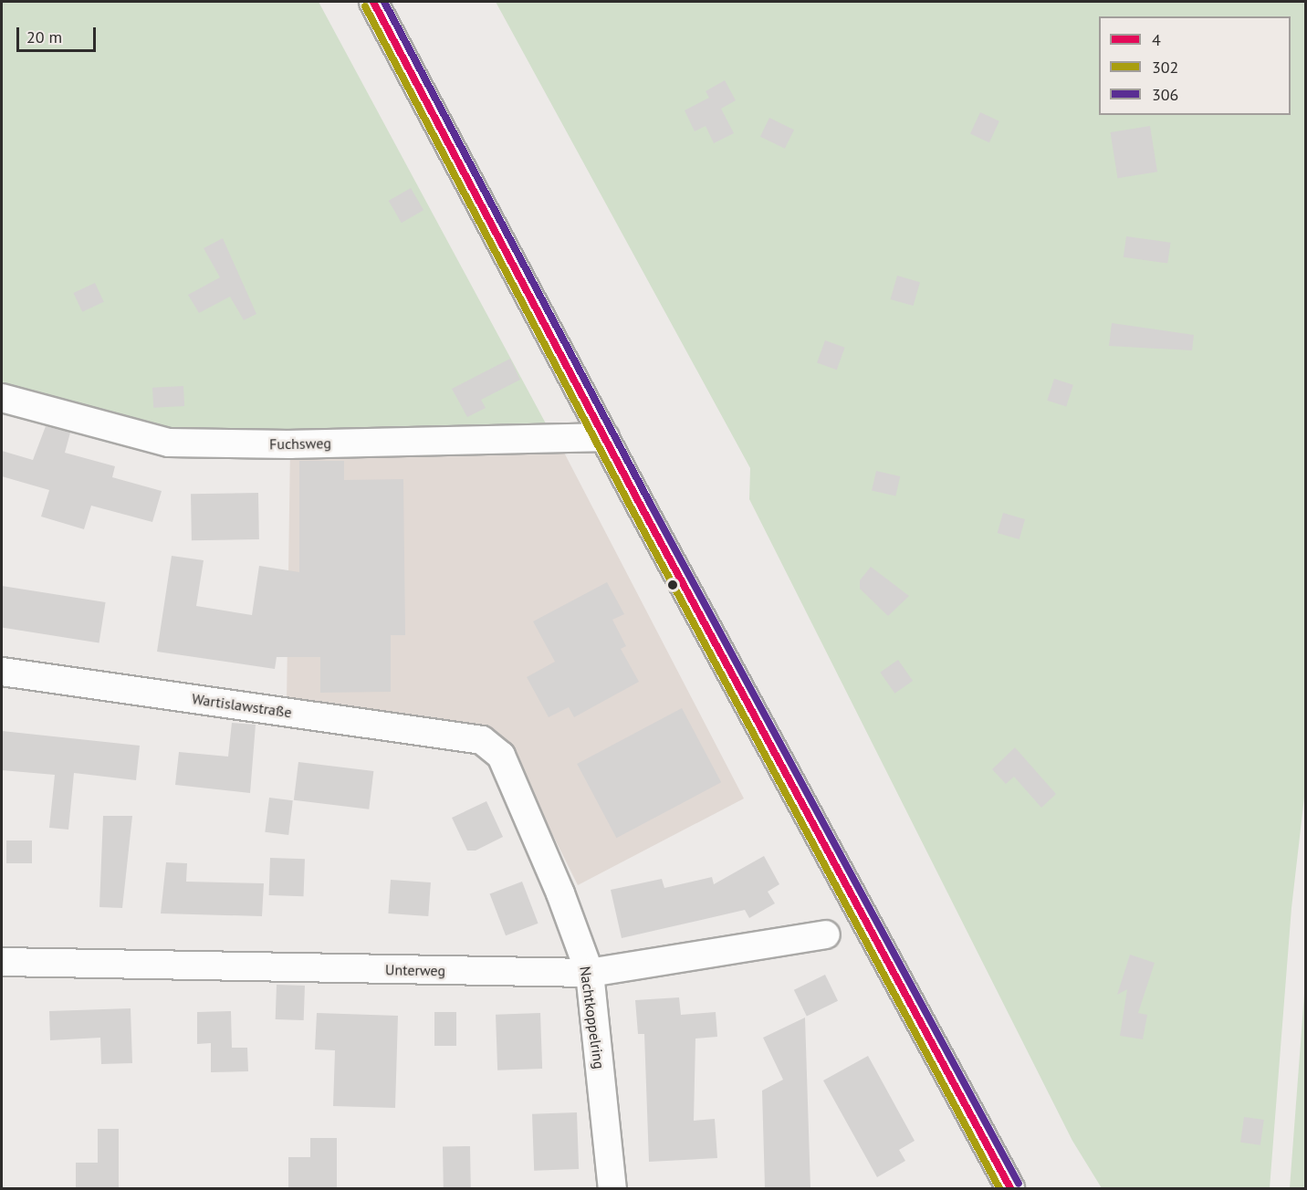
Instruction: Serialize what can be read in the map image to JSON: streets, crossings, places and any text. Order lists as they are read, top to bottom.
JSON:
{
  "streets": {
    "street": [
      "Fuchsweg",
      "Wartislawstraße",
      "Unterweg",
      "Nachtkoppelring"
    ]
  },
  "crossings": [
    ["Wartislawstraße", "Nachtkoppelring"],
    ["Unterweg", "Nachtkoppelring"]
  ],
  "lines": ["transit line 4", "transit line 306", "transit line 302"],
  "legend": ["4", "302", "306"],
  "scale_bar": "20 m"
}
